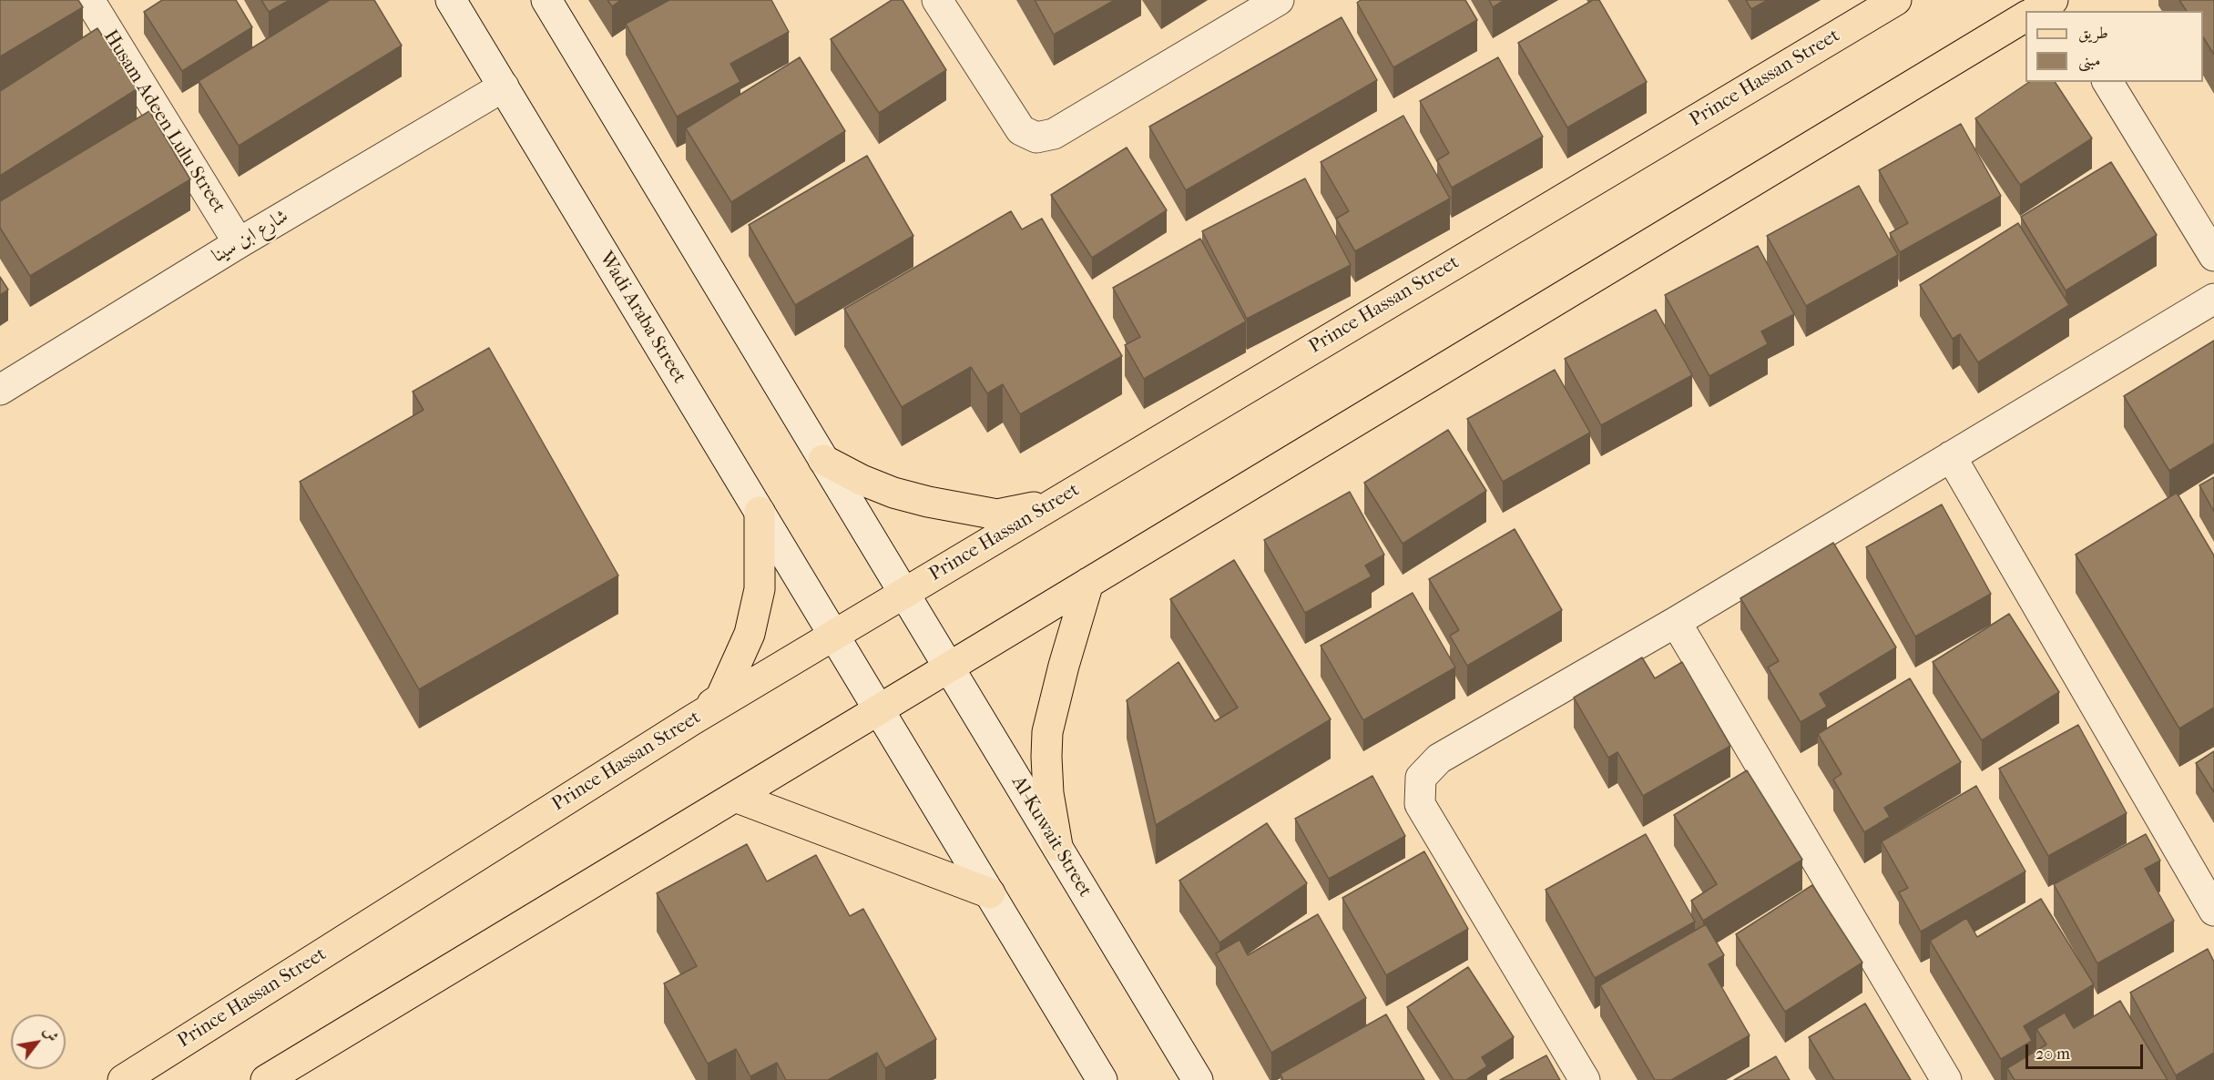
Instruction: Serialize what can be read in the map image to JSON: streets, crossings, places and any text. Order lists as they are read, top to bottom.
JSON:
{
  "streets": {
    "main road": ["Prince Hassan Street"],
    "street": [
      "Husam Adeen Lulu Street",
      "شارع ابن سينا",
      "Wadi Araba Street",
      "Al-Kuwait Street"
    ]
  },
  "crossings": [
    ["Prince Hassan Street", "Wadi Araba Street"],
    ["Prince Hassan Street", "Al-Kuwait Street"],
    ["Husam Adeen Lulu Street", "شارع ابن سينا"],
    ["شارع ابن سينا", "Wadi Araba Street"]
  ],
  "legend": ["طريق", "مبنى"],
  "scale_bar": "20 m",
  "north": "top right"
}
